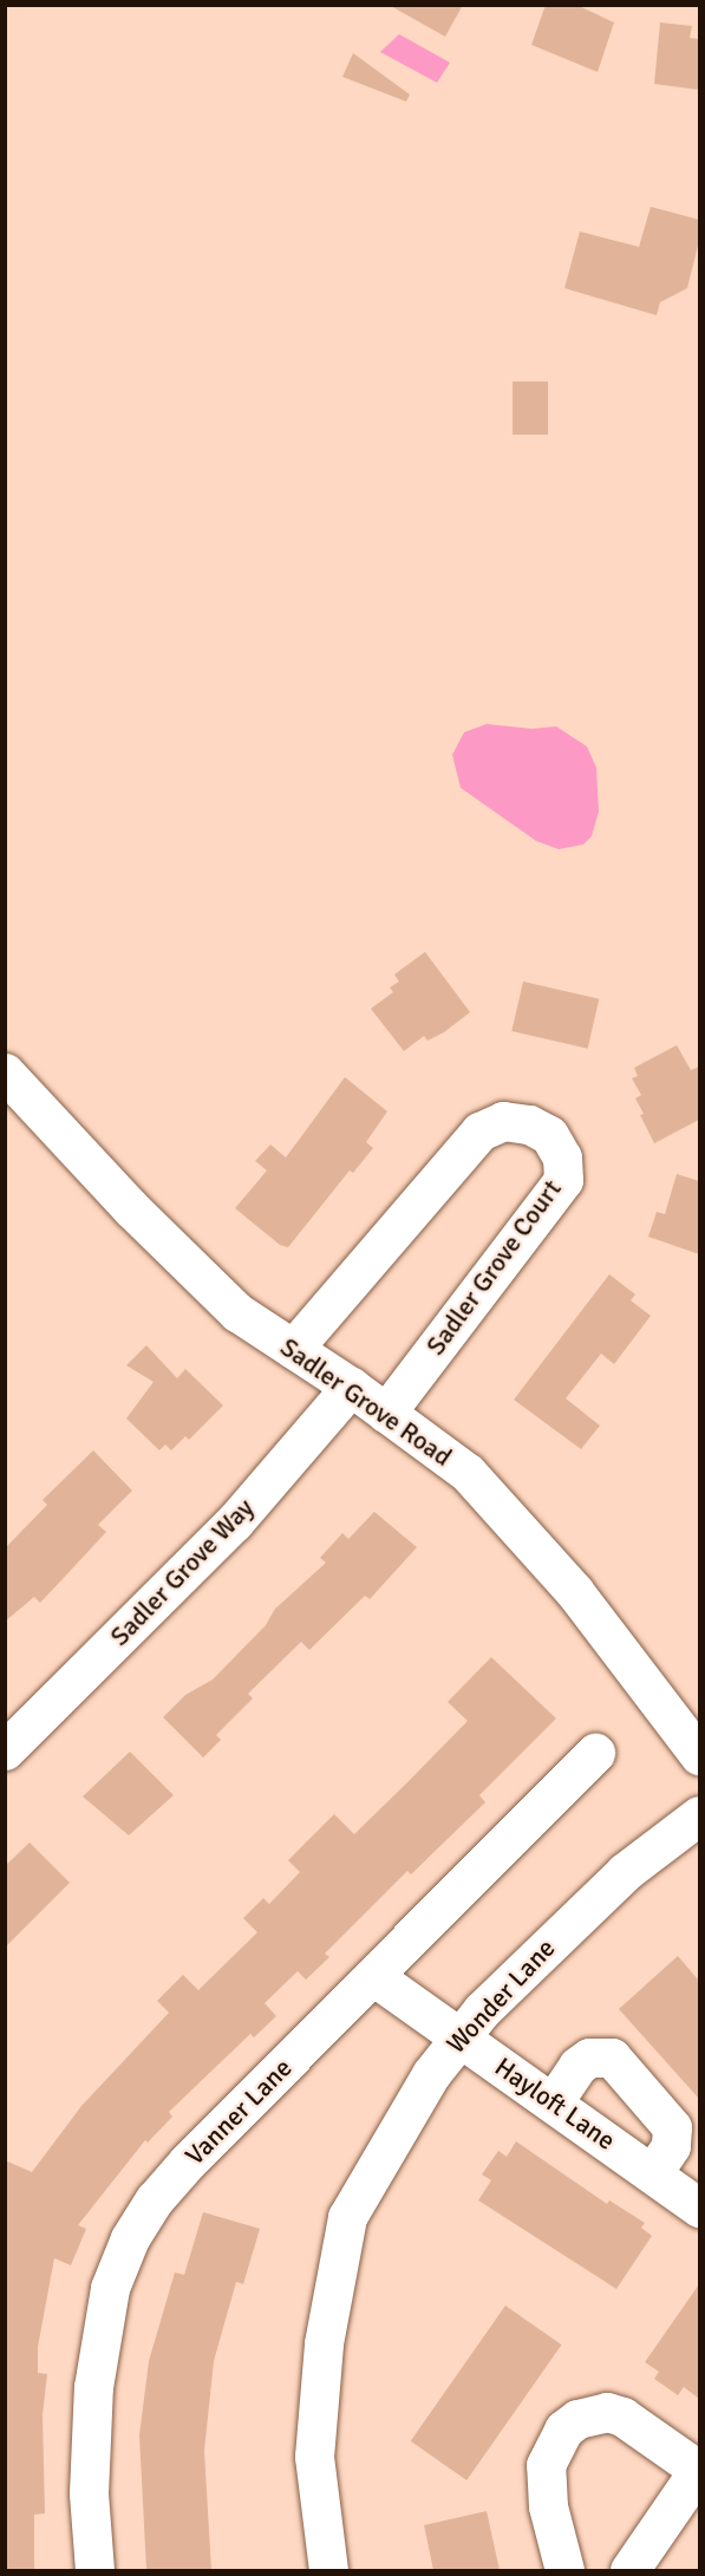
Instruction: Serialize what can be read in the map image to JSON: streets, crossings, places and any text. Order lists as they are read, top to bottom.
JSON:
{
  "streets": {
    "street": [
      "Sadler Grove Court",
      "Sadler Grove Road",
      "Sadler Grove Way",
      "Wonder Lane",
      "Hayloft Lane",
      "Vanner Lane"
    ]
  },
  "crossings": [
    ["Sadler Grove Court", "Sadler Grove Road"],
    ["Sadler Grove Road", "Sadler Grove Way"],
    ["Wonder Lane", "Hayloft Lane"],
    ["Hayloft Lane", "Vanner Lane"]
  ]
}
